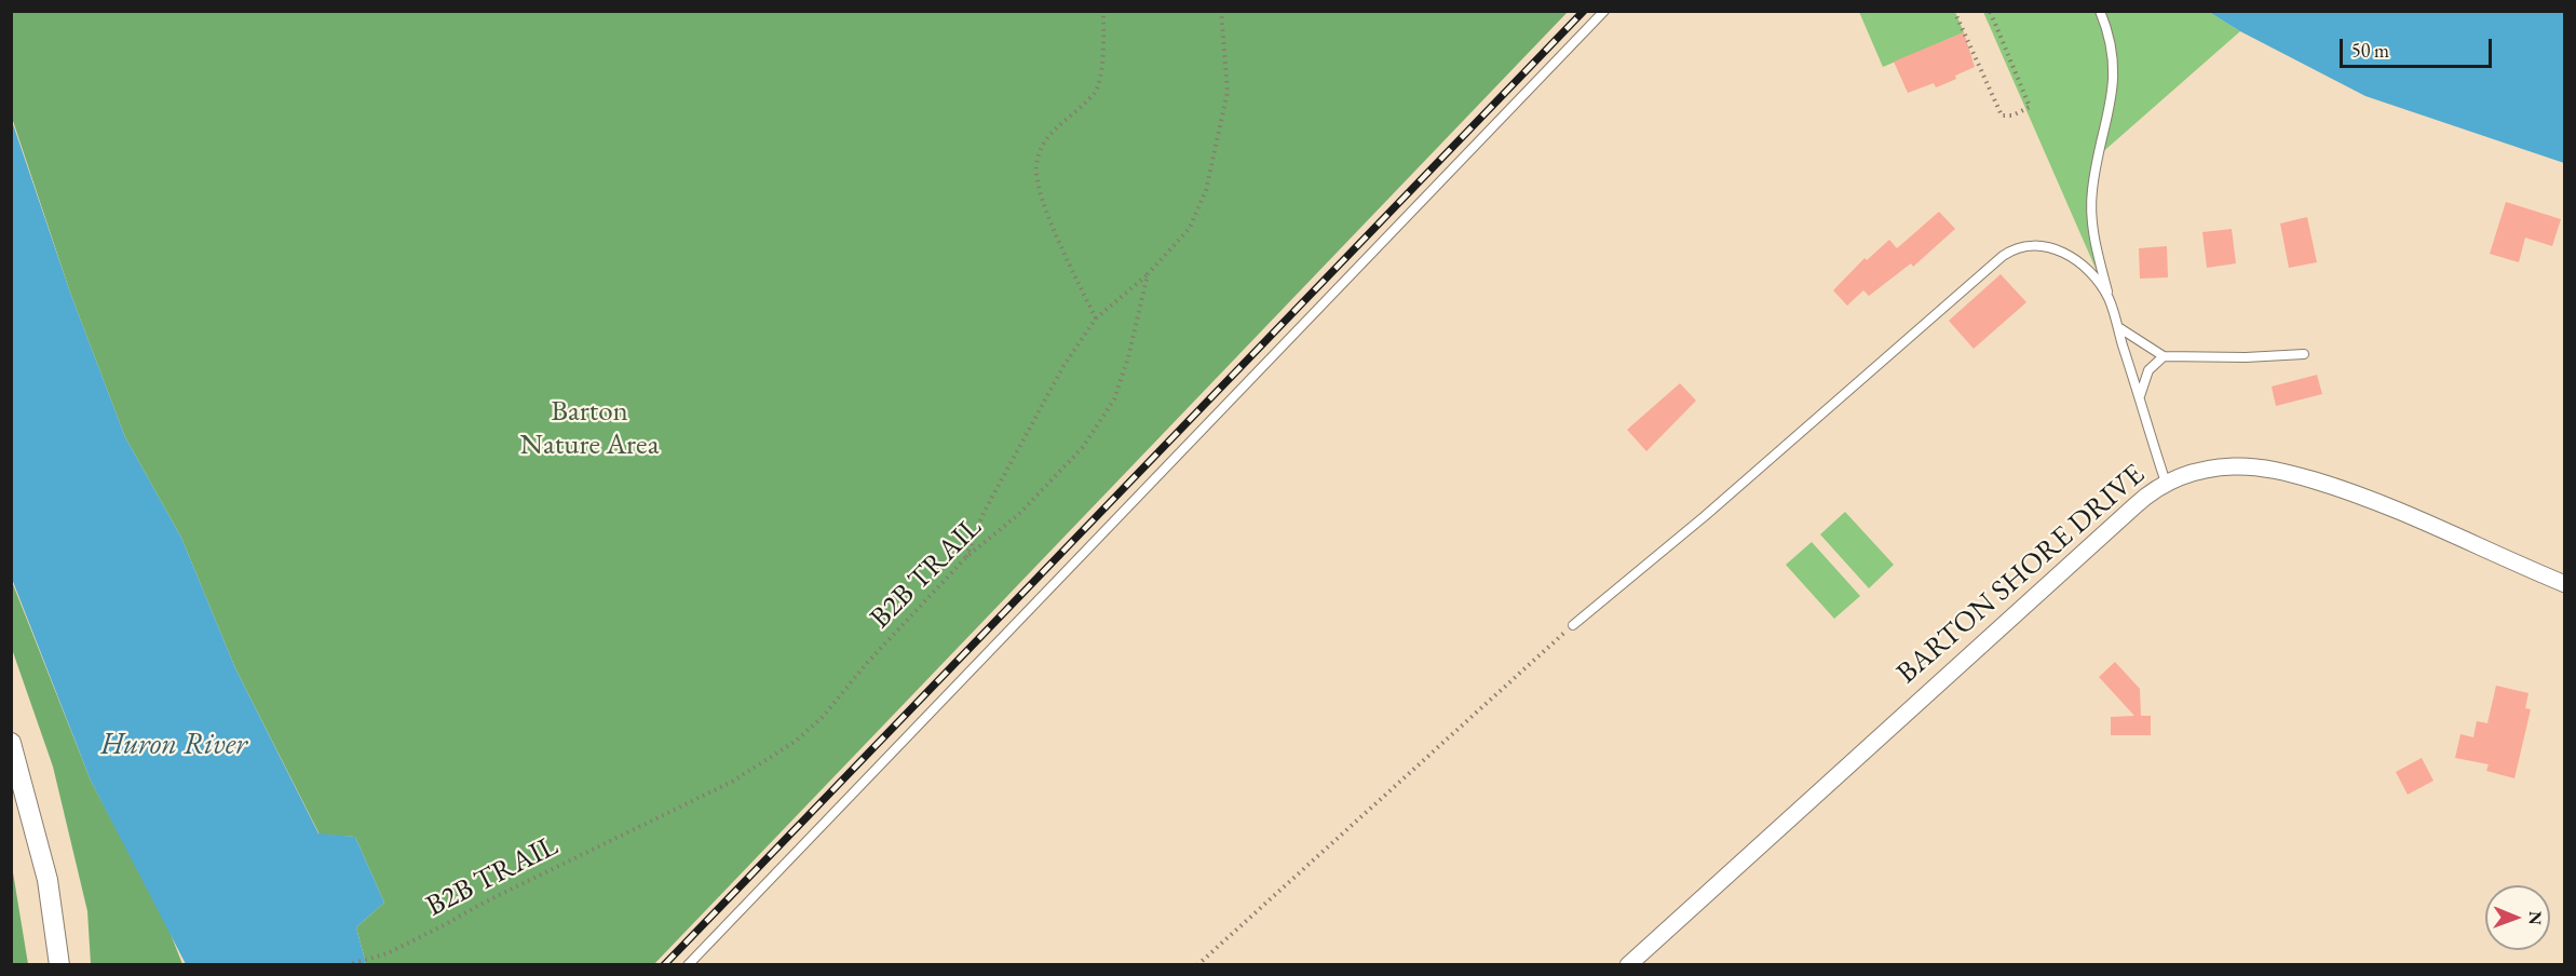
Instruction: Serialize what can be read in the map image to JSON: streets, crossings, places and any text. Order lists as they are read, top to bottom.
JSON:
{
  "streets": {
    "street": ["BARTON SHORE DRIVE"],
    "path": ["B2B TRAIL"]
  },
  "water": ["Huron River"],
  "parks": ["Barton Nature Area"],
  "scale_bar": "50 m",
  "north": "right"
}
